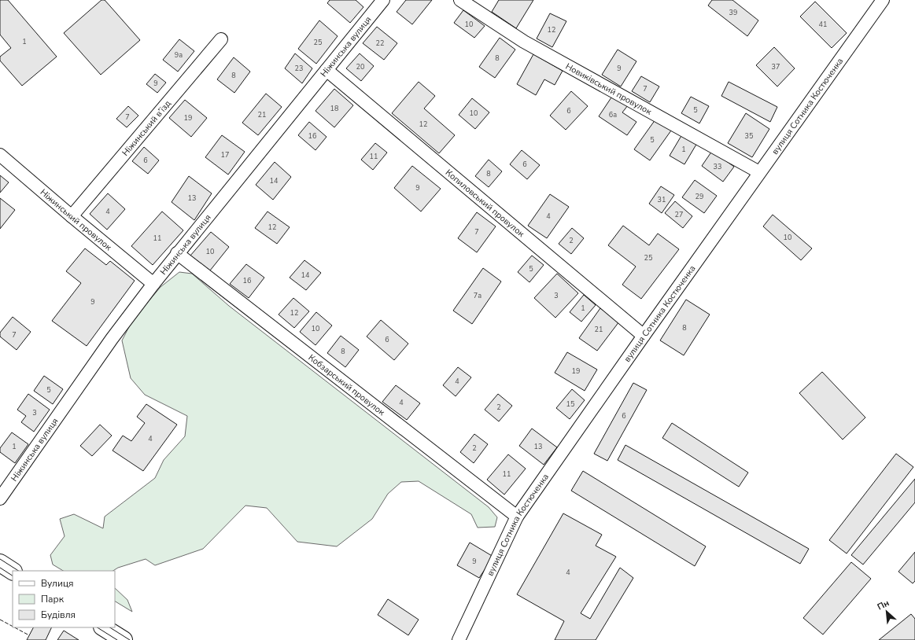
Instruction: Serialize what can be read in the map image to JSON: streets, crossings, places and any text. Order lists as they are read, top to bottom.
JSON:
{
  "streets": {
    "street": [
      "Ніжинська вулиця",
      "Новиківський провулок",
      "вулиця Сотника Костюченка",
      "Ніжинський в’їзд",
      "Копиловський провулок",
      "Ніжинський провулок",
      "Кобзарський провулок"
    ]
  },
  "crossings": [
    ["Ніжинська вулиця", "Копиловський провулок"],
    ["Ніжинська вулиця", "Ніжинський провулок"],
    ["Ніжинська вулиця", "Кобзарський провулок"],
    ["Новиківський провулок", "вулиця Сотника Костюченка"],
    ["вулиця Сотника Костюченка", "Копиловський провулок"],
    ["вулиця Сотника Костюченка", "Кобзарський провулок"],
    ["Ніжинський в’їзд", "Ніжинський провулок"]
  ],
  "house_numbers": [
    "39",
    "10",
    "41",
    "12",
    "1",
    "25",
    "22",
    "9а",
    "8",
    "20",
    "37",
    "23",
    "9",
    "8",
    "9",
    "7",
    "18",
    "5",
    "6",
    "10",
    "21",
    "6а",
    "7",
    "19",
    "12",
    "16",
    "35",
    "5",
    "1",
    "17",
    "11",
    "6",
    "6",
    "33",
    "8",
    "14",
    "9",
    "29",
    "13",
    "31",
    "4",
    "27",
    "4",
    "12",
    "7",
    "10",
    "11",
    "2",
    "10",
    "25",
    "5",
    "14",
    "16",
    "7а",
    "3",
    "9",
    "1",
    "12",
    "8",
    "10",
    "21",
    "7",
    "6",
    "8",
    "19",
    "4",
    "5",
    "4",
    "15",
    "2",
    "3",
    "6",
    "4",
    "1",
    "13",
    "2",
    "11",
    "9",
    "4"
  ],
  "legend": ["Вулиця", "Парк", "Будівля"],
  "north": "top left"
}
